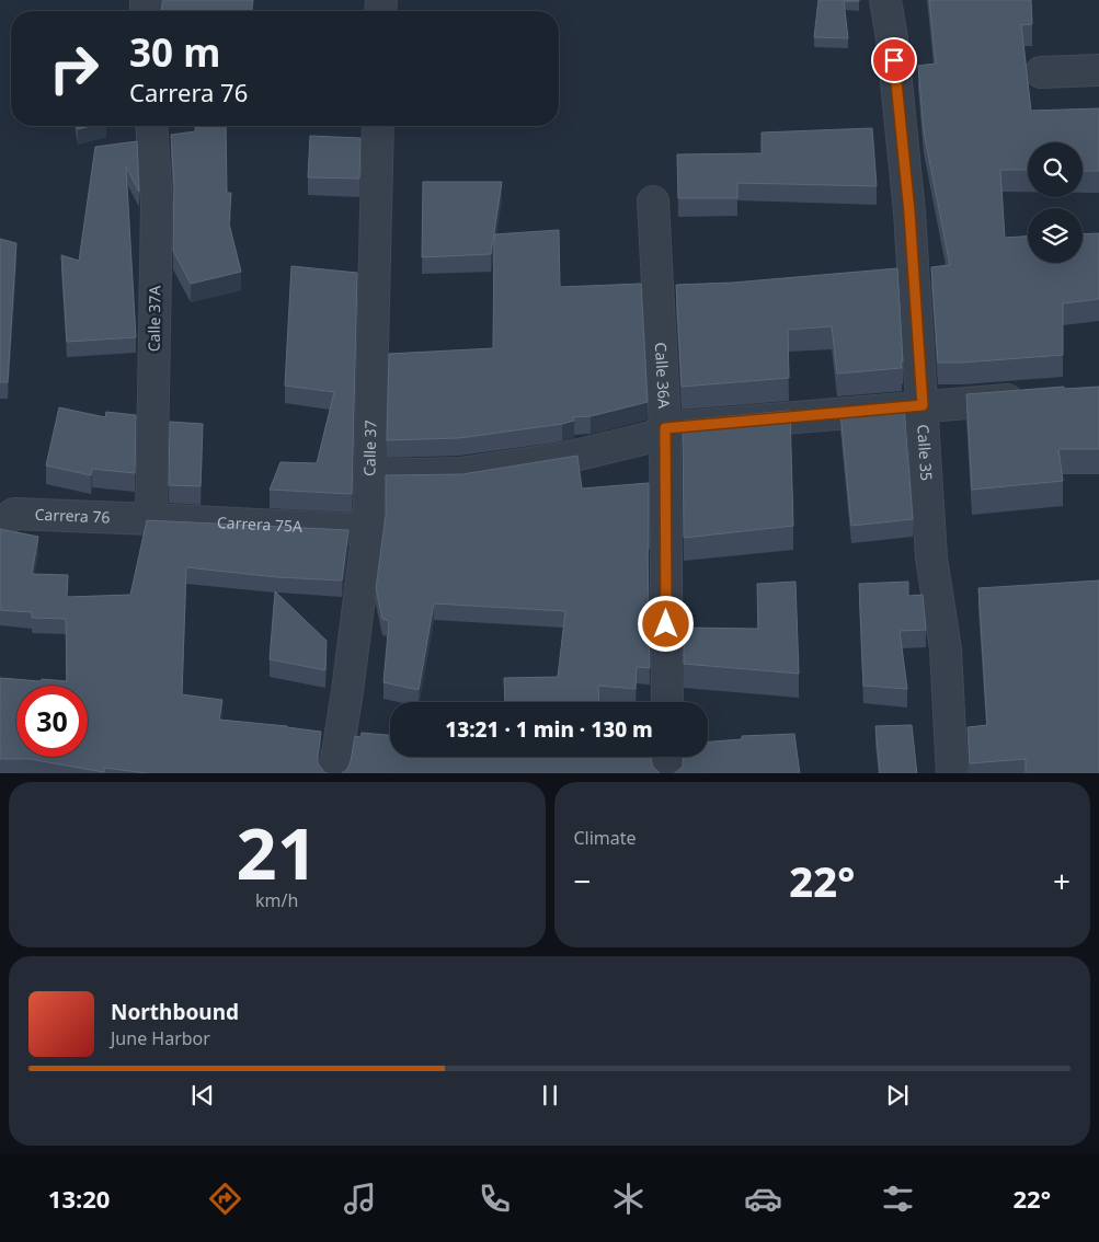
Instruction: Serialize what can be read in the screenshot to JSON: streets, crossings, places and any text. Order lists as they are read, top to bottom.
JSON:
{
  "streets": {
    "street": [
      "Calle 37A",
      "Calle 36A",
      "Calle 37",
      "Calle 35",
      "Carrera 76",
      "Carrera 75A"
    ]
  },
  "crossings": [
    ["Calle 37A", "Carrera 76"],
    ["Calle 37A", "Carrera 75A"],
    ["Calle 37", "Carrera 75A"],
    ["Carrera 76", "Carrera 75A"]
  ],
  "page": {
    "turn": ["30 m", "Carrera 76"],
    "limit": "30",
    "trip": "13:21 · 1 min · 130 m",
    "tile": [
      ["21", "km/h"],
      "Climate"
    ],
    "heat": ["−", "22°", "+"],
    "song": ["Northbound", "June Harbor"],
    "tabs": ["13:20", "22°"]
  }
}
